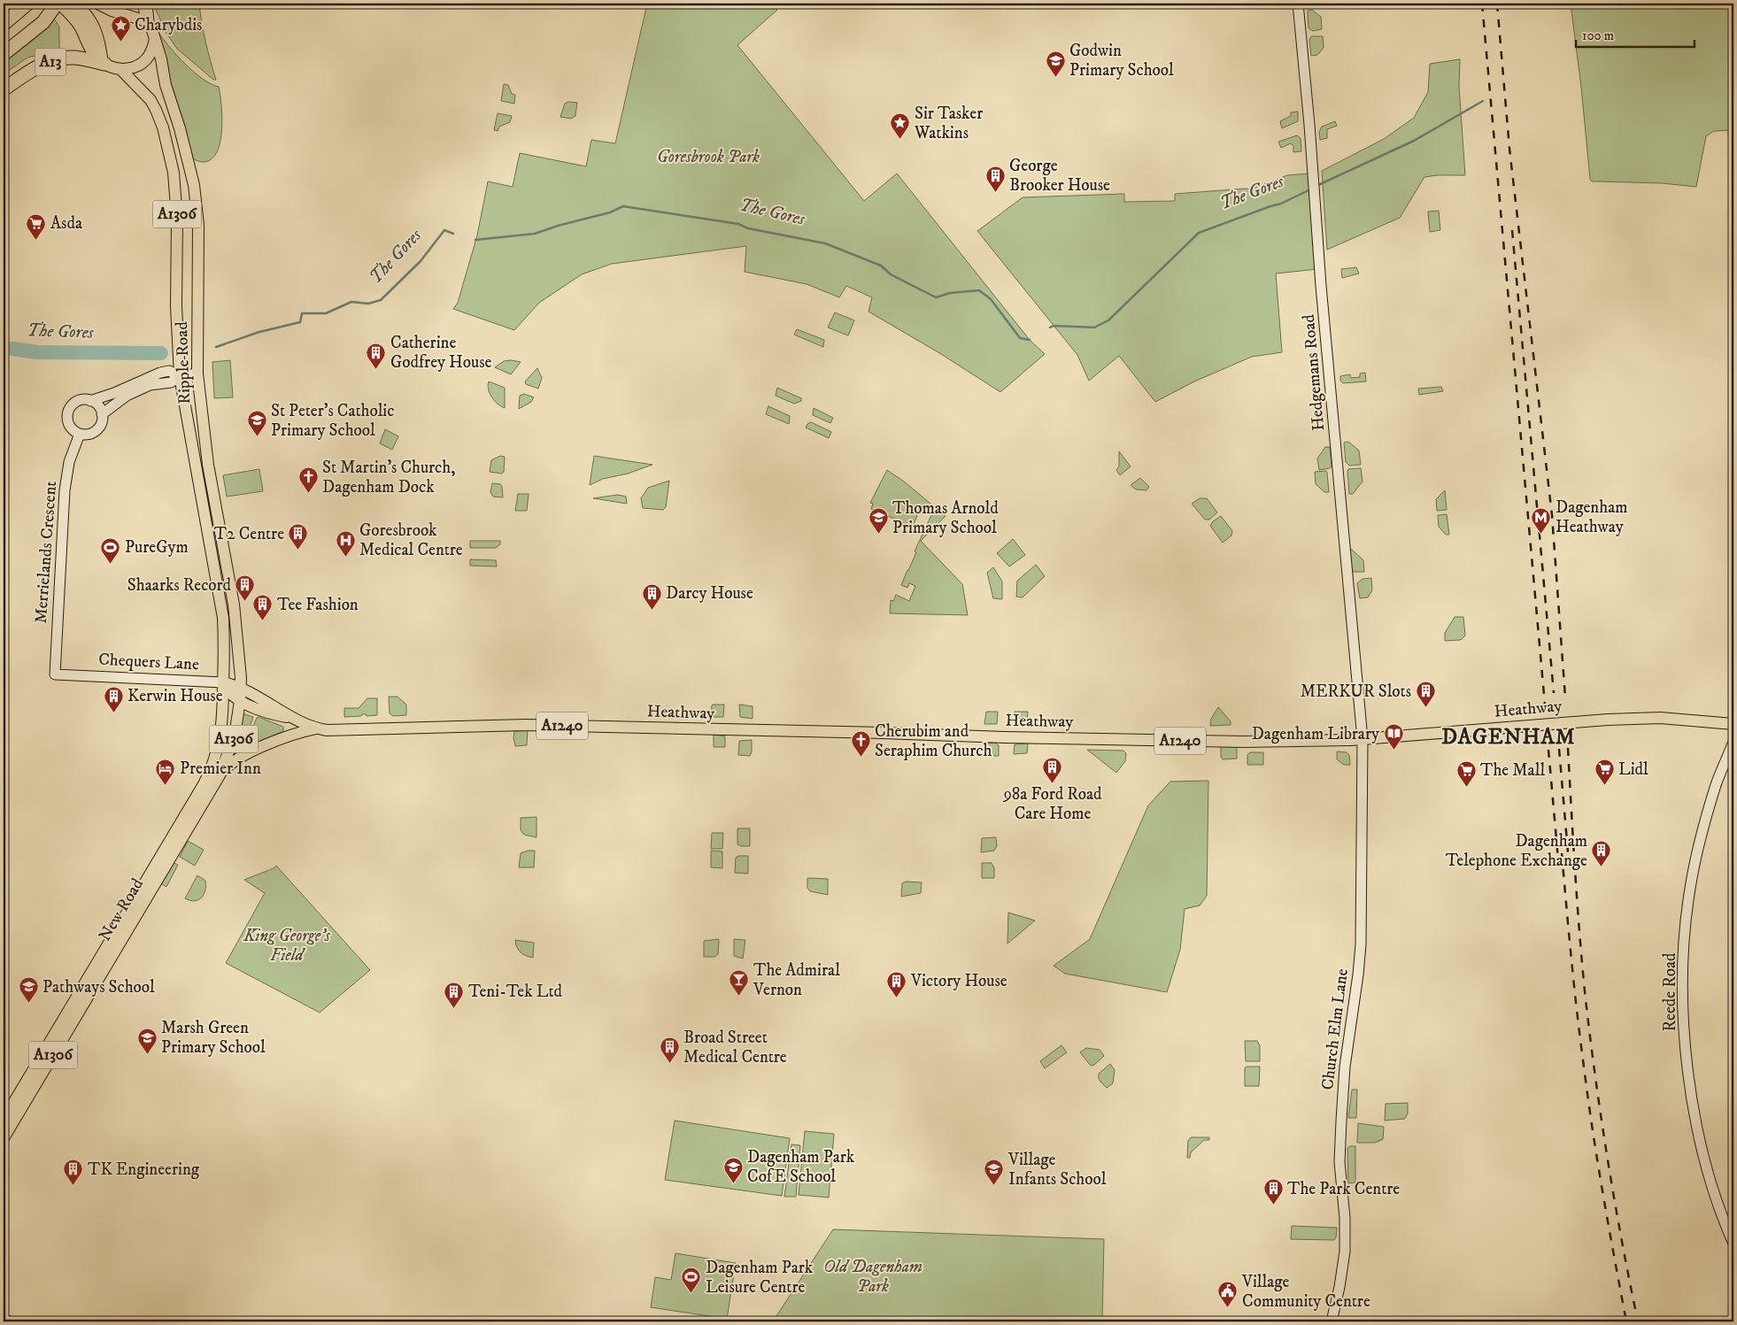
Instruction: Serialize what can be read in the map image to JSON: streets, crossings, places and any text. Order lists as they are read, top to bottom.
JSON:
{
  "streets": {
    "highway": ["A13"],
    "main road": [
      "A1306",
      "Ripple Road",
      "Chequers Lane",
      "Heathway",
      "A1240",
      "New Road"
    ],
    "street": [
      "Hedgemans Road",
      "Merrielands Crescent",
      "Reede Road",
      "Church Elm Lane"
    ]
  },
  "crossings": [
    ["Ripple Road", "Chequers Lane"],
    ["Ripple Road", "Heathway"],
    ["Ripple Road", "New Road"],
    ["Hedgemans Road", "Heathway"],
    ["Hedgemans Road", "Church Elm Lane"],
    ["Merrielands Crescent", "Chequers Lane"],
    ["Chequers Lane", "Heathway"],
    ["Chequers Lane", "New Road"],
    ["Heathway", "New Road"],
    ["Heathway", "Church Elm Lane"]
  ],
  "districts": ["DAGENHAM"],
  "water": ["The Gores"],
  "parks": ["Goresbrook Park", "King George's Field", "Old Dagenham Park"],
  "places": {
    "place": ["Charybdis", "Sir Tasker Watkins"],
    "school or university": [
      "Godwin Primary School",
      "St Peter's Catholic Primary School",
      "Thomas Arnold Primary School",
      "Pathways School",
      "Marsh Green Primary School",
      "Dagenham Park CofE School",
      "Village Infants School"
    ],
    "building": [
      "George Brooker House",
      "Catherine Godfrey House",
      "T2 Centre",
      "Shaarks Record",
      "Darcy House",
      "Tee Fashion",
      "MERKUR Slots",
      "Kerwin House",
      "98a Ford Road Care Home",
      "Dagenham Telephone Exchange",
      "Victory House",
      "Teni-Tek Ltd",
      "Broad Street Medical Centre",
      "TK Engineering",
      "The Park Centre"
    ],
    "supermarket": ["Asda", "Lidl", "The Mall"],
    "church": ["St Martin's Church, Dagenham Dock", "Cherubim and Seraphim Church"],
    "metro station": ["Dagenham Heathway"],
    "hospital": ["Goresbrook Medical Centre"],
    "sports": ["PureGym", "Dagenham Park Leisure Centre"],
    "library": ["Dagenham Library"],
    "hotel": ["Premier Inn"],
    "bar": ["The Admiral Vernon"],
    "public building": ["Village Community Centre"]
  },
  "scale_bar": "100 m"
}
